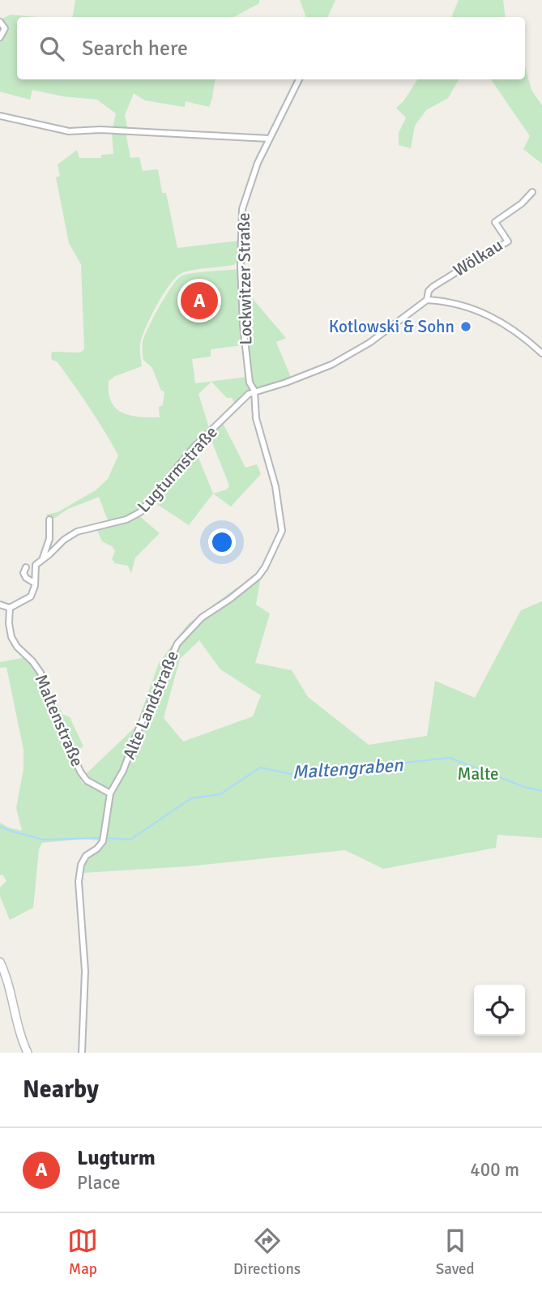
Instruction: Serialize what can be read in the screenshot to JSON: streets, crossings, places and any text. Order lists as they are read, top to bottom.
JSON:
{
  "streets": {
    "street": [
      "Wölkau",
      "Lockwitzer Straße",
      "Lugturmstraße",
      "Alte Landstraße",
      "Maltenstraße"
    ]
  },
  "crossings": [
    ["Lockwitzer Straße", "Lugturmstraße"],
    ["Lockwitzer Straße", "Alte Landstraße"],
    ["Lugturmstraße", "Alte Landstraße"],
    ["Alte Landstraße", "Maltenstraße"]
  ],
  "water": ["Maltengraben"],
  "parks": ["Malte"],
  "places": ["Kotlowski & Sohn"],
  "page": {
    "search": "Search here",
    "pins": "A",
    "heading": "Nearby",
    "list": [
      {
        "mark": "A",
        "name": "Lugturm",
        "note": "Place",
        "value": "400 m"
      }
    ],
    "nav": ["Map", "Directions", "Saved"]
  }
}
